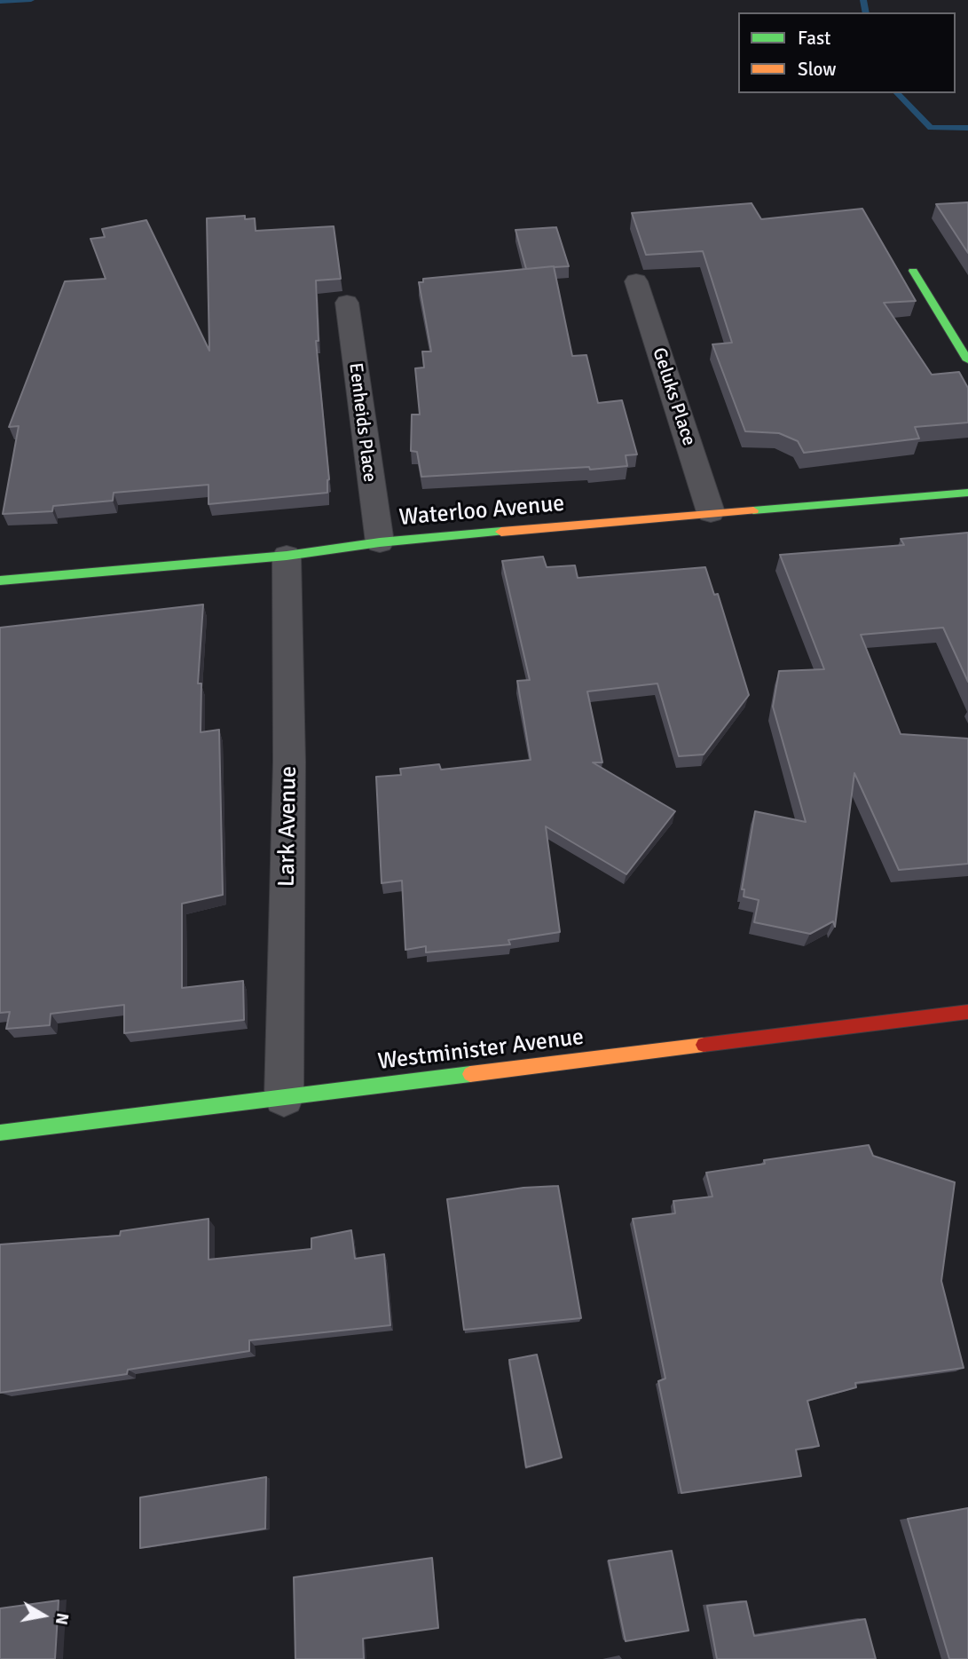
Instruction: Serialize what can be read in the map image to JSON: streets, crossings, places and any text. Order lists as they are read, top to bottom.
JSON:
{
  "streets": {
    "street": [
      "Geluks Place",
      "Eenheids Place",
      "Waterloo Avenue",
      "Lark Avenue",
      "Westminister Avenue"
    ]
  },
  "crossings": [
    ["Geluks Place", "Waterloo Avenue"],
    ["Eenheids Place", "Waterloo Avenue"],
    ["Waterloo Avenue", "Lark Avenue"],
    ["Lark Avenue", "Westminister Avenue"]
  ],
  "legend": ["Fast", "Slow"],
  "north": "right"
}
